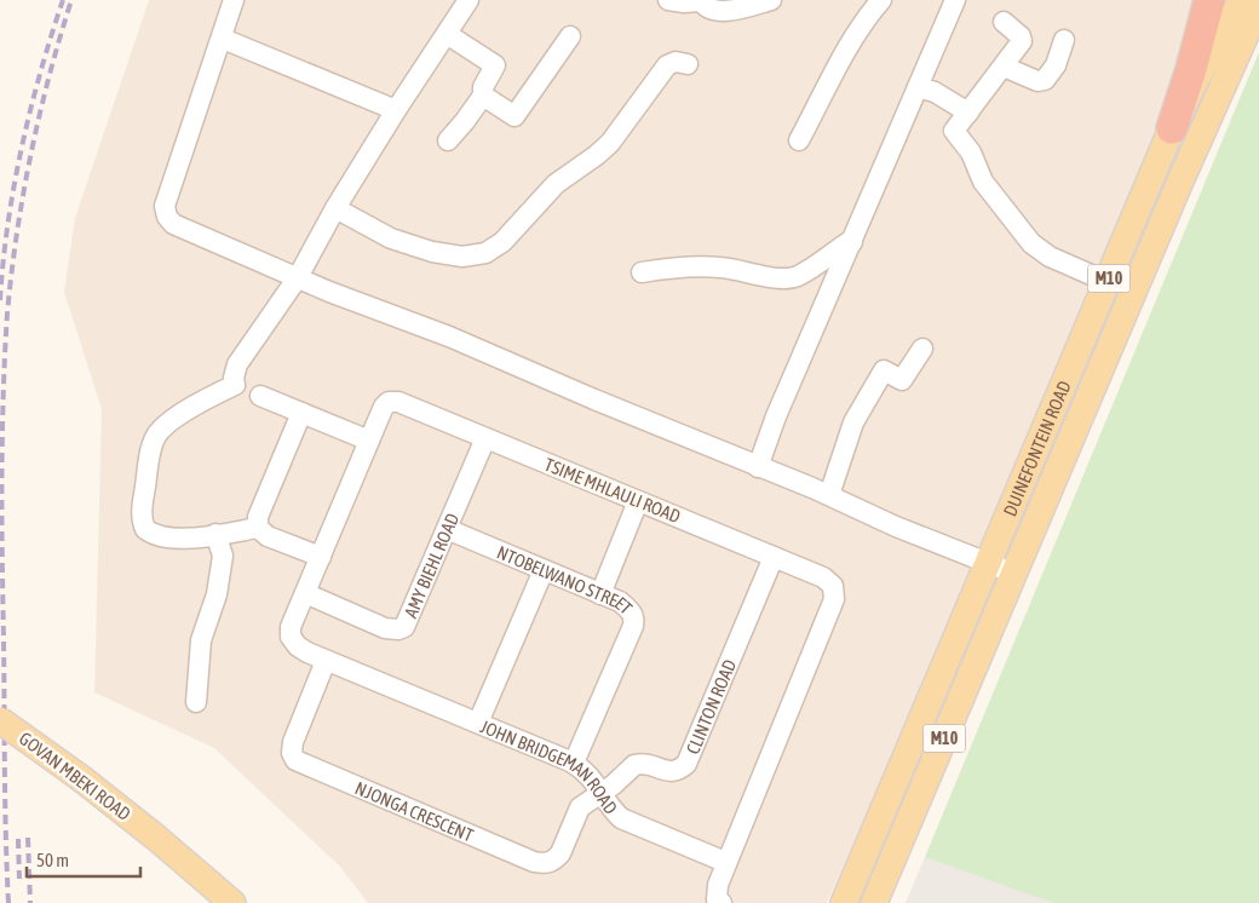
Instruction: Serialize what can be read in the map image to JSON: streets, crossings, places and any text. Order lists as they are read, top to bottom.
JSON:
{
  "streets": {
    "main road": ["M10", "DUINEFONTEIN ROAD", "GOVAN MBEKI ROAD"],
    "street": [
      "TSIME MHLAULI ROAD",
      "AMY BIEHL ROAD",
      "NTOBELWANO STREET",
      "CLINTON ROAD",
      "JOHN BRIDGEMAN ROAD",
      "NJONGA CRESCENT"
    ]
  },
  "crossings": [
    ["TSIME MHLAULI ROAD", "AMY BIEHL ROAD"],
    ["TSIME MHLAULI ROAD", "CLINTON ROAD"],
    ["TSIME MHLAULI ROAD", "JOHN BRIDGEMAN ROAD"],
    ["TSIME MHLAULI ROAD", "NJONGA CRESCENT"],
    ["AMY BIEHL ROAD", "NTOBELWANO STREET"],
    ["NTOBELWANO STREET", "JOHN BRIDGEMAN ROAD"],
    ["CLINTON ROAD", "JOHN BRIDGEMAN ROAD"],
    ["CLINTON ROAD", "NJONGA CRESCENT"],
    ["JOHN BRIDGEMAN ROAD", "NJONGA CRESCENT"]
  ],
  "scale_bar": "50 m"
}
